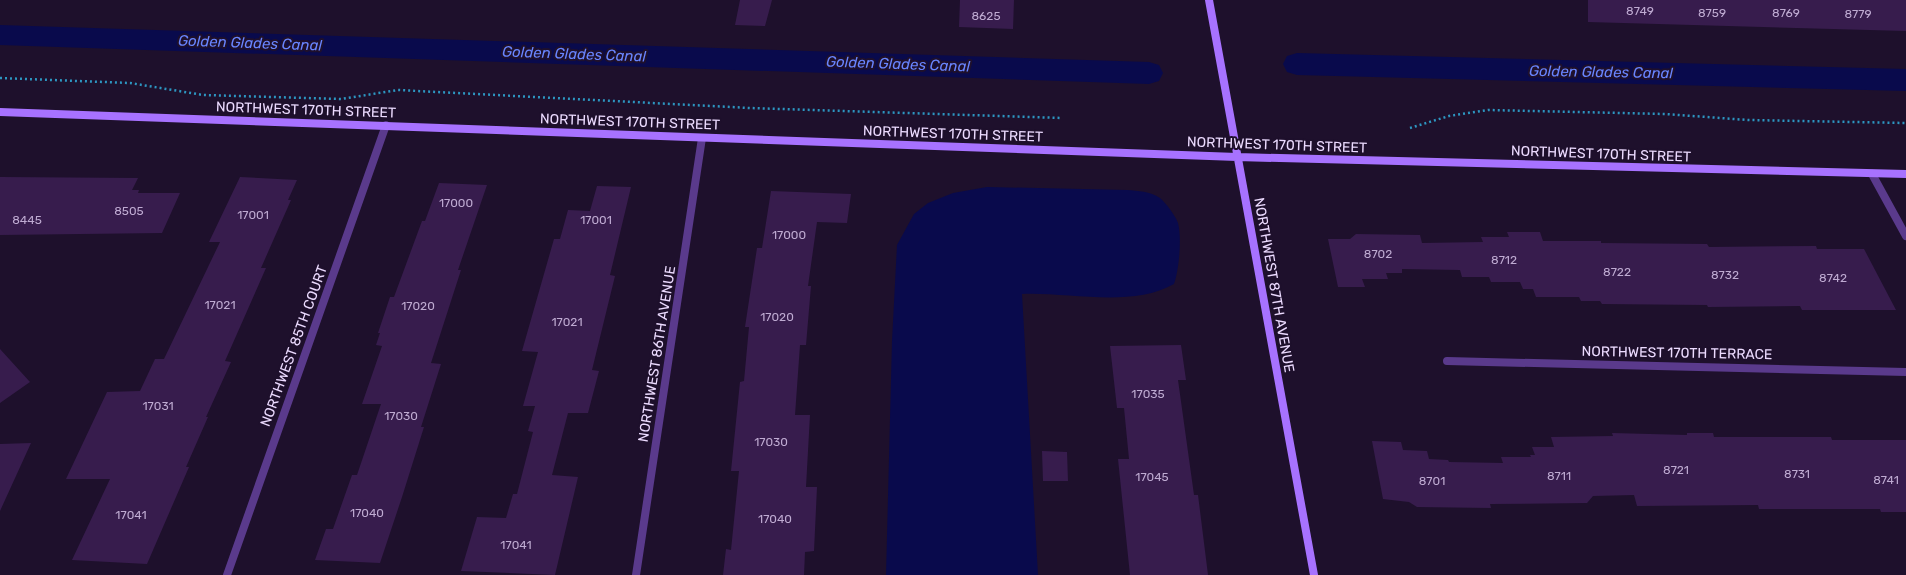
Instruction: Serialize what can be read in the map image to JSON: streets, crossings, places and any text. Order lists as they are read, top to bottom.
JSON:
{
  "streets": {
    "street": [
      "NORTHWEST 170TH STREET",
      "NORTHWEST 87TH AVENUE",
      "NORTHWEST 85TH COURT",
      "NORTHWEST 170TH TERRACE",
      "NORTHWEST 86TH AVENUE"
    ]
  },
  "crossings": [
    ["NORTHWEST 170TH STREET", "NORTHWEST 87TH AVENUE"],
    ["NORTHWEST 170TH STREET", "NORTHWEST 85TH COURT"],
    ["NORTHWEST 170TH STREET", "NORTHWEST 86TH AVENUE"]
  ],
  "water": ["Golden Glades Canal"],
  "house_numbers": [
    "8749",
    "8759",
    "8769",
    "8779",
    "8625",
    "17000",
    "8505",
    "17001",
    "8445",
    "17001",
    "17000",
    "8702",
    "8712",
    "8722",
    "8732",
    "8742",
    "17021",
    "17020",
    "17020",
    "17021",
    "17035",
    "17031",
    "17030",
    "17030",
    "8721",
    "8731",
    "8711",
    "17045",
    "8741",
    "8701",
    "17040",
    "17041",
    "17040",
    "17041"
  ]
}
